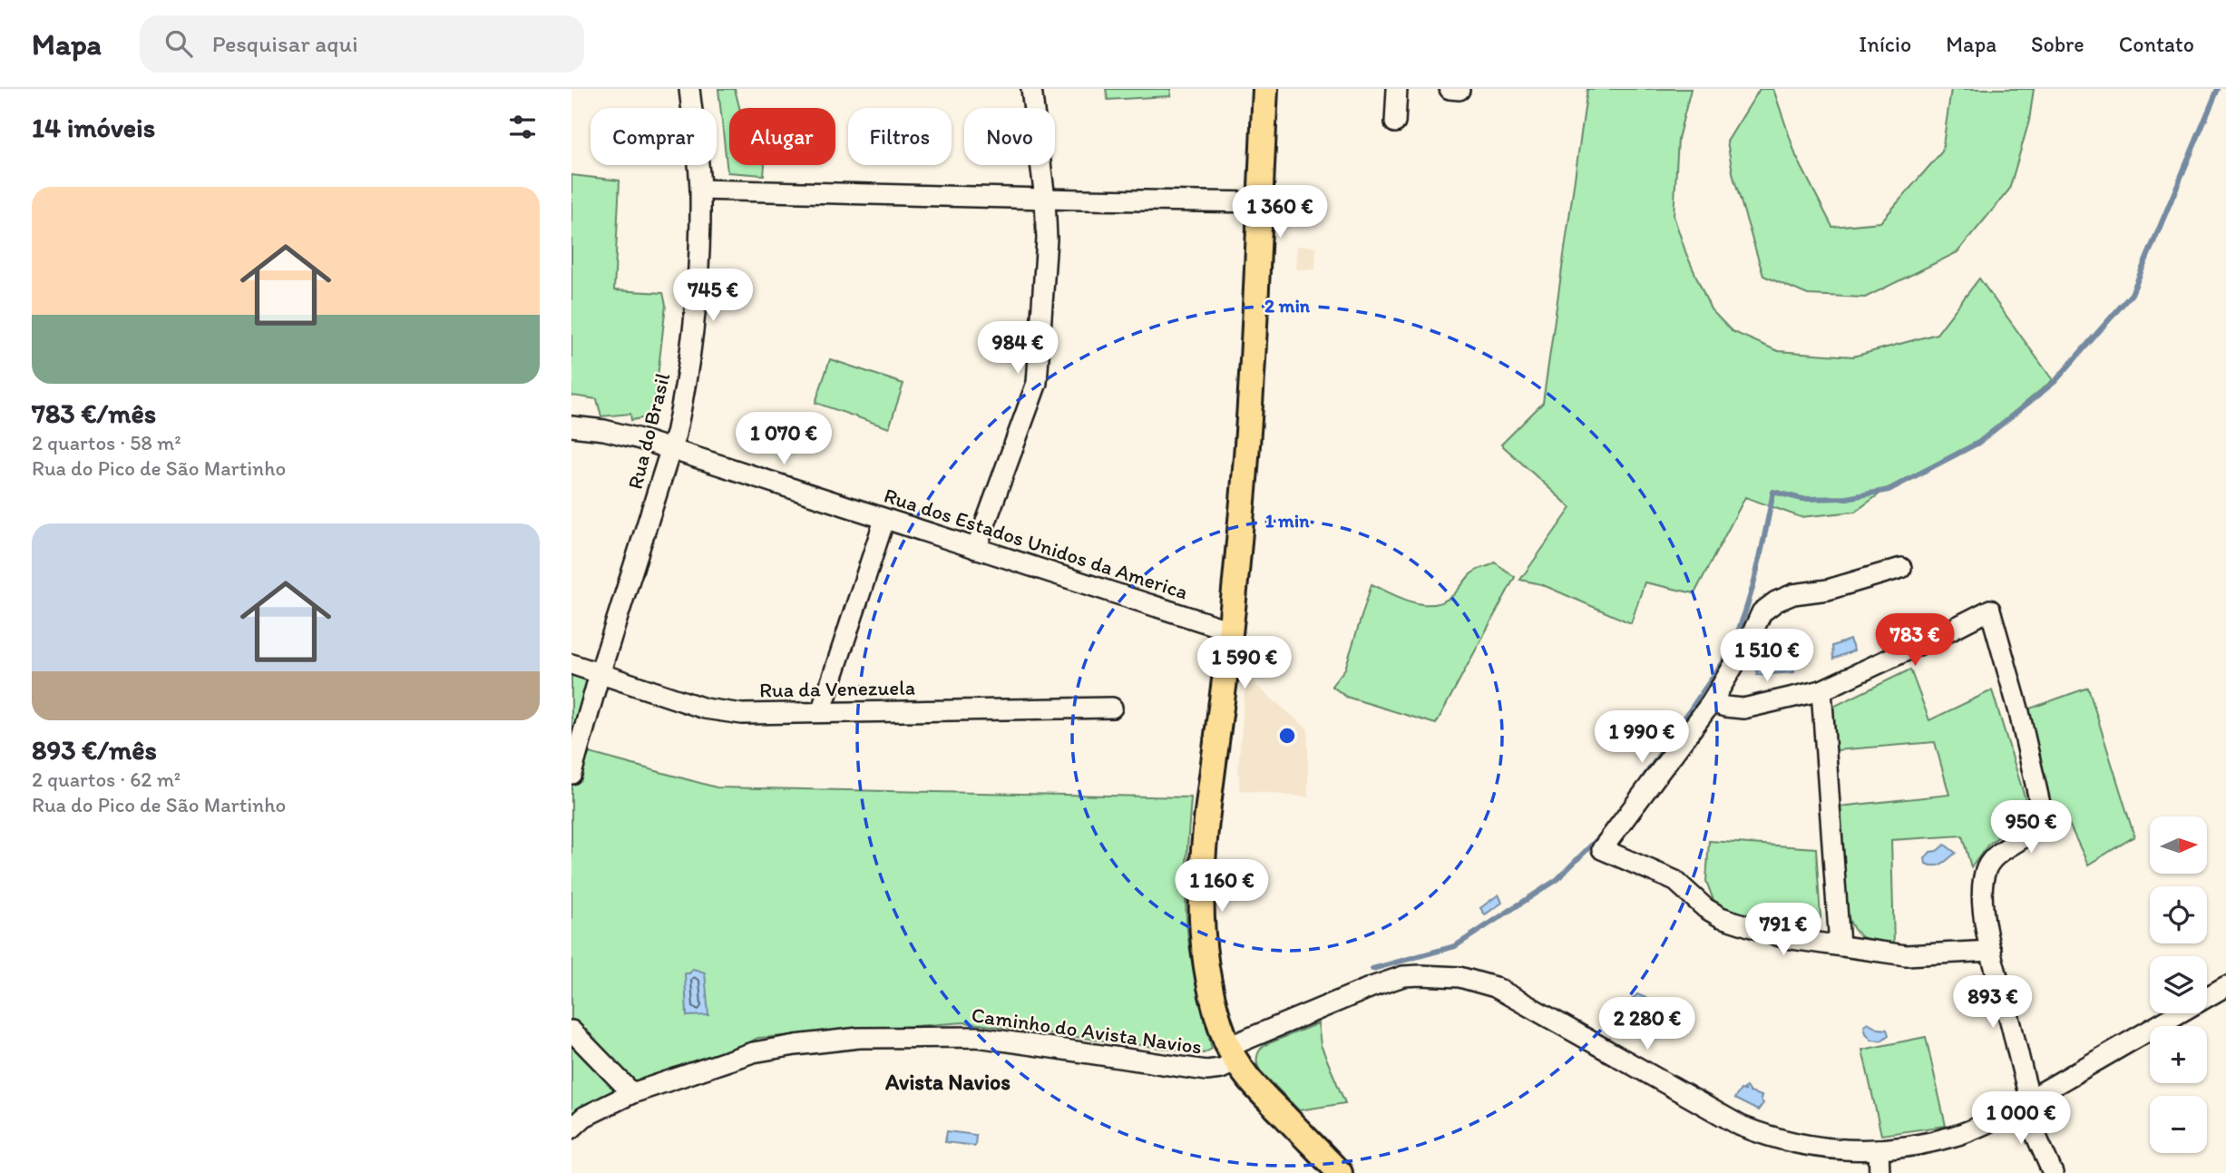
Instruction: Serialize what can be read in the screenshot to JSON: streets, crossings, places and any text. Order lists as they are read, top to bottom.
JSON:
{
  "streets": {
    "street": [
      "Rua do Brasil",
      "Rua dos Estados Unidos da America",
      "Rua da Venezuela",
      "Caminho do Avista Navios"
    ]
  },
  "crossings": [
    ["Rua do Brasil", "Rua dos Estados Unidos da America"],
    ["Rua do Brasil", "Rua da Venezuela"]
  ],
  "districts": ["Avista Navios"],
  "north": "right",
  "page": {
    "header": "Mapa",
    "search": "Pesquisar aqui",
    "nav": [
      "Início",
      "Mapa",
      "Sobre",
      "Contato"
    ],
    "heading": "14 imóveis",
    "chip": [
      "Comprar",
      "Alugar",
      "Filtros",
      "Novo"
    ],
    "list": [
      {
        "name": "783 €/mês",
        "note": "2 quartos · 58 m² · Rua do Pico de São Martinho"
      },
      {
        "name": "893 €/mês",
        "note": "2 quartos · 62 m² · Rua do Pico de São Martinho"
      }
    ],
    "price": [
      "1 360 €",
      "745 €",
      "984 €",
      "1 070 €",
      "783 €",
      "1 510 €",
      "1 590 €",
      "1 990 €",
      "950 €",
      "1 160 €",
      "791 €",
      "893 €",
      "2 280 €",
      "1 000 €"
    ],
    "map_buttons": ["+", "−"]
  },
  "rings": ["2 min", "1 min"]
}
